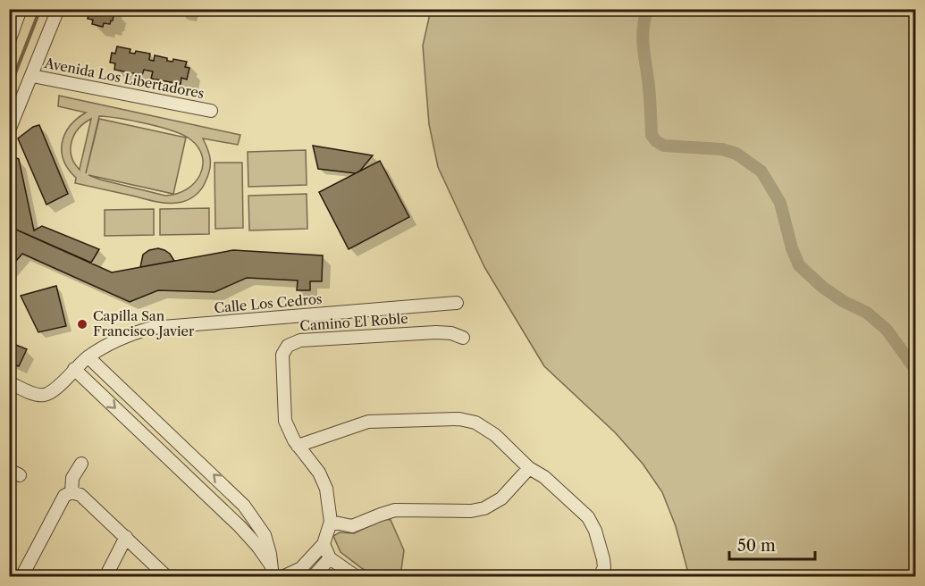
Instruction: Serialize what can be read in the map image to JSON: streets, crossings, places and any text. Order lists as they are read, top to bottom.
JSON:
{
  "streets": {
    "street": ["Avenida Los Libertadores", "Calle Los Cedros", "Camino El Roble"]
  },
  "places": ["Capilla San Francisco Javier"],
  "scale_bar": "50 m"
}
